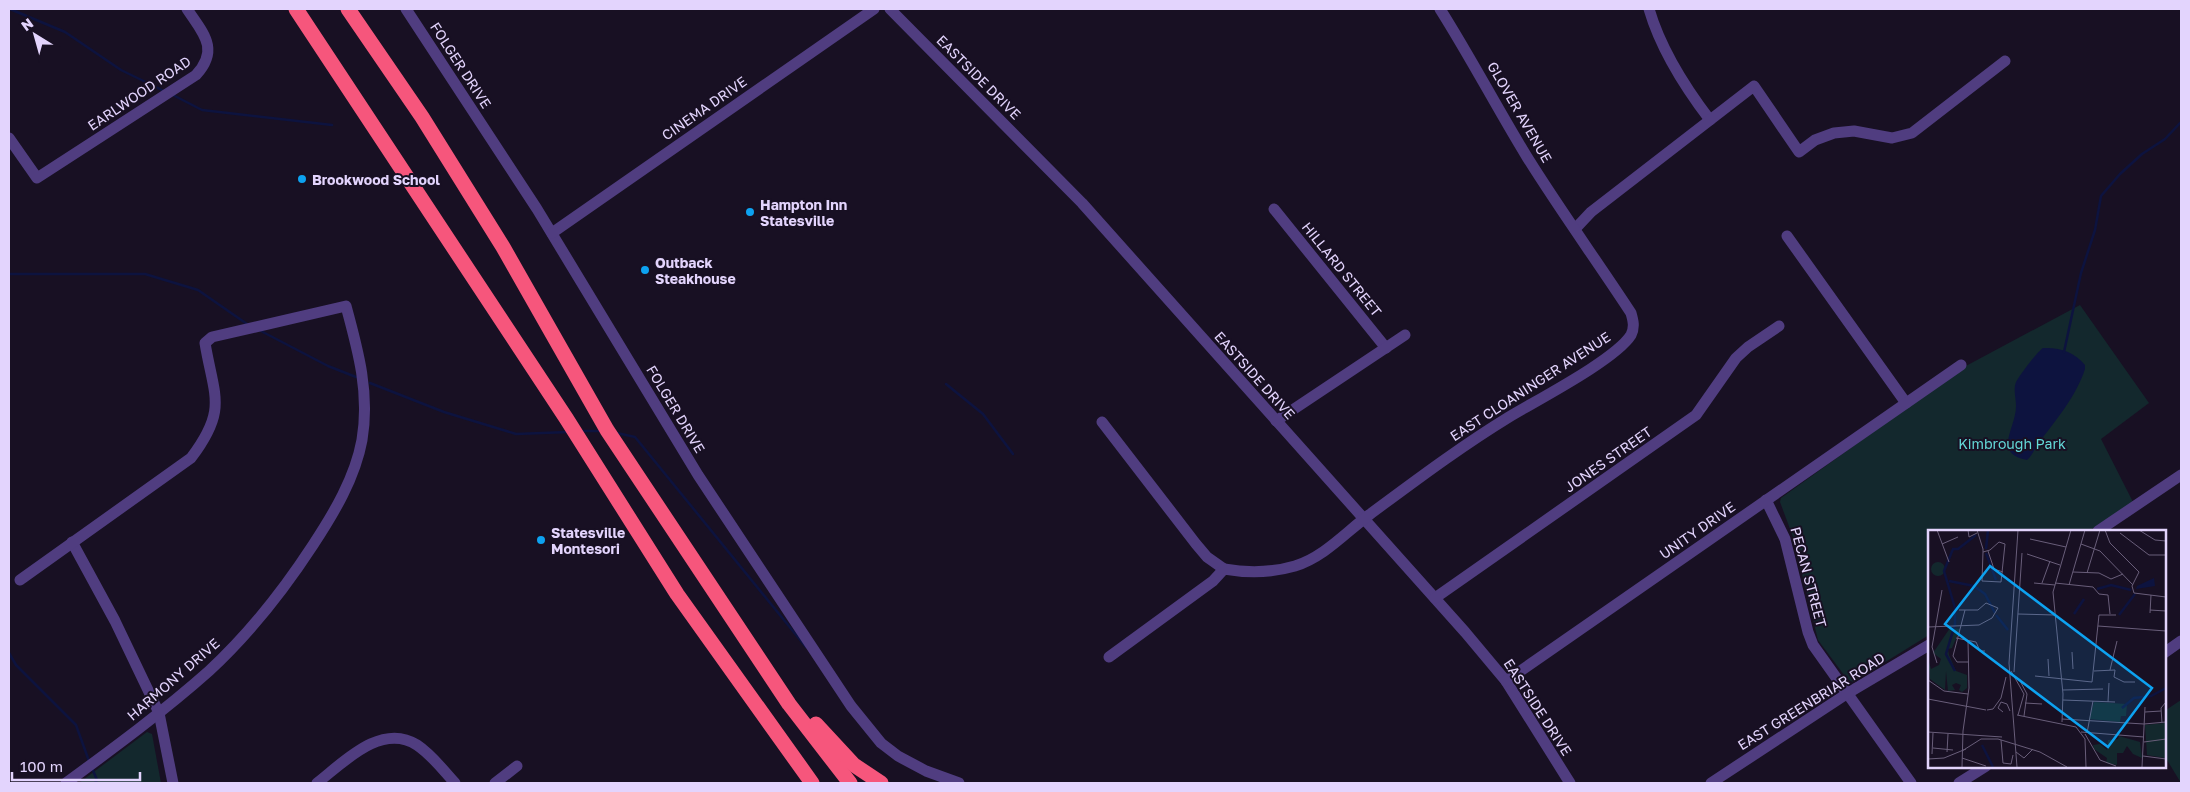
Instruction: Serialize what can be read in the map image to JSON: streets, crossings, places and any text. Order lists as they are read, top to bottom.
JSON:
{
  "streets": {
    "street": [
      "FOLGER DRIVE",
      "EASTSIDE DRIVE",
      "EARLWOOD ROAD",
      "CINEMA DRIVE",
      "GLOVER AVENUE",
      "HILLARD STREET",
      "EAST CLOANINGER AVENUE",
      "JONES STREET",
      "UNITY DRIVE",
      "PECAN STREET",
      "HARMONY DRIVE",
      "EAST GREENBRIAR ROAD"
    ]
  },
  "crossings": [
    ["FOLGER DRIVE", "CINEMA DRIVE"],
    ["EASTSIDE DRIVE", "EAST CLOANINGER AVENUE"],
    ["EASTSIDE DRIVE", "JONES STREET"],
    ["EASTSIDE DRIVE", "UNITY DRIVE"],
    ["GLOVER AVENUE", "EAST CLOANINGER AVENUE"],
    ["UNITY DRIVE", "PECAN STREET"],
    ["PECAN STREET", "EAST GREENBRIAR ROAD"]
  ],
  "parks": ["Kimbrough Park"],
  "places": [
    "Brookwood School",
    "Hampton Inn Statesville",
    "Outback Steakhouse",
    "Statesville Montesori"
  ],
  "scale_bar": "100 m",
  "north": "top left"
}
